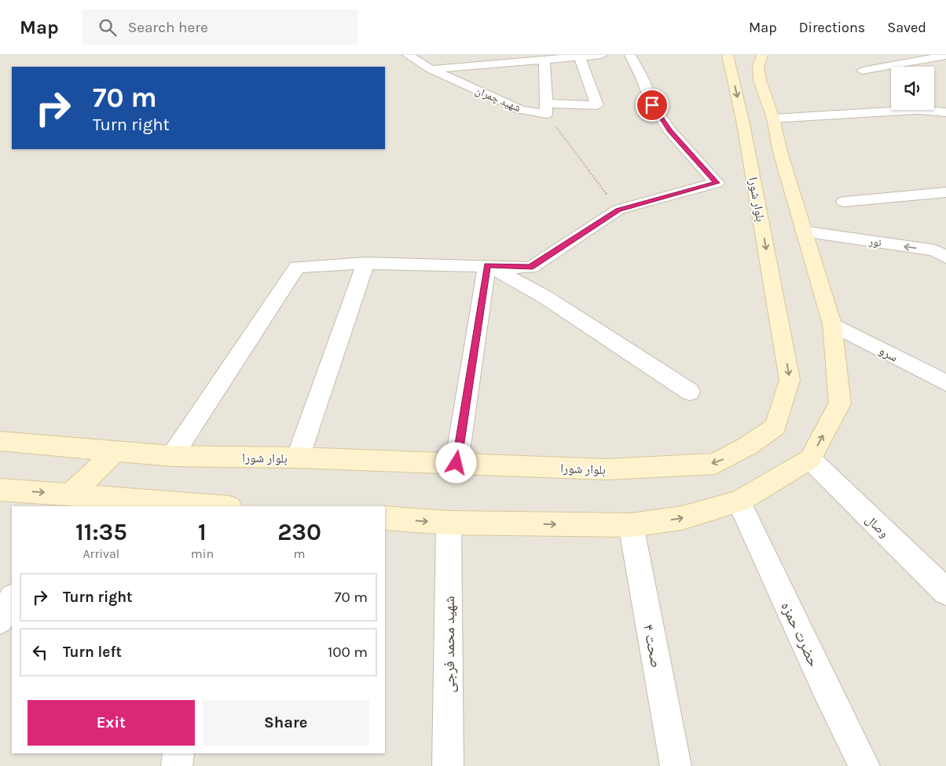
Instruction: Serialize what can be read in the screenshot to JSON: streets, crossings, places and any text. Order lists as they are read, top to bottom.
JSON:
{
  "streets": {
    "main road": ["بلوار شورا"],
    "street": [
      "شهید چمران",
      "نور",
      "سرو",
      "وصال",
      "حضرت حمزه",
      "شهید محمد فرجی",
      "صحت ۴"
    ]
  },
  "page": {
    "header": "Map",
    "search": "Search here",
    "nav": ["Map", "Directions", "Saved"],
    "turn": ["70 m", "Turn right"],
    "eta": [
      "11:35",
      "Arrival",
      "1",
      "min",
      "230",
      "m"
    ],
    "list": [
      {
        "name": "Turn right",
        "value": "70 m"
      },
      {
        "name": "Turn left",
        "value": "100 m"
      }
    ],
    "buttons": ["Exit", "Share"]
  }
}
